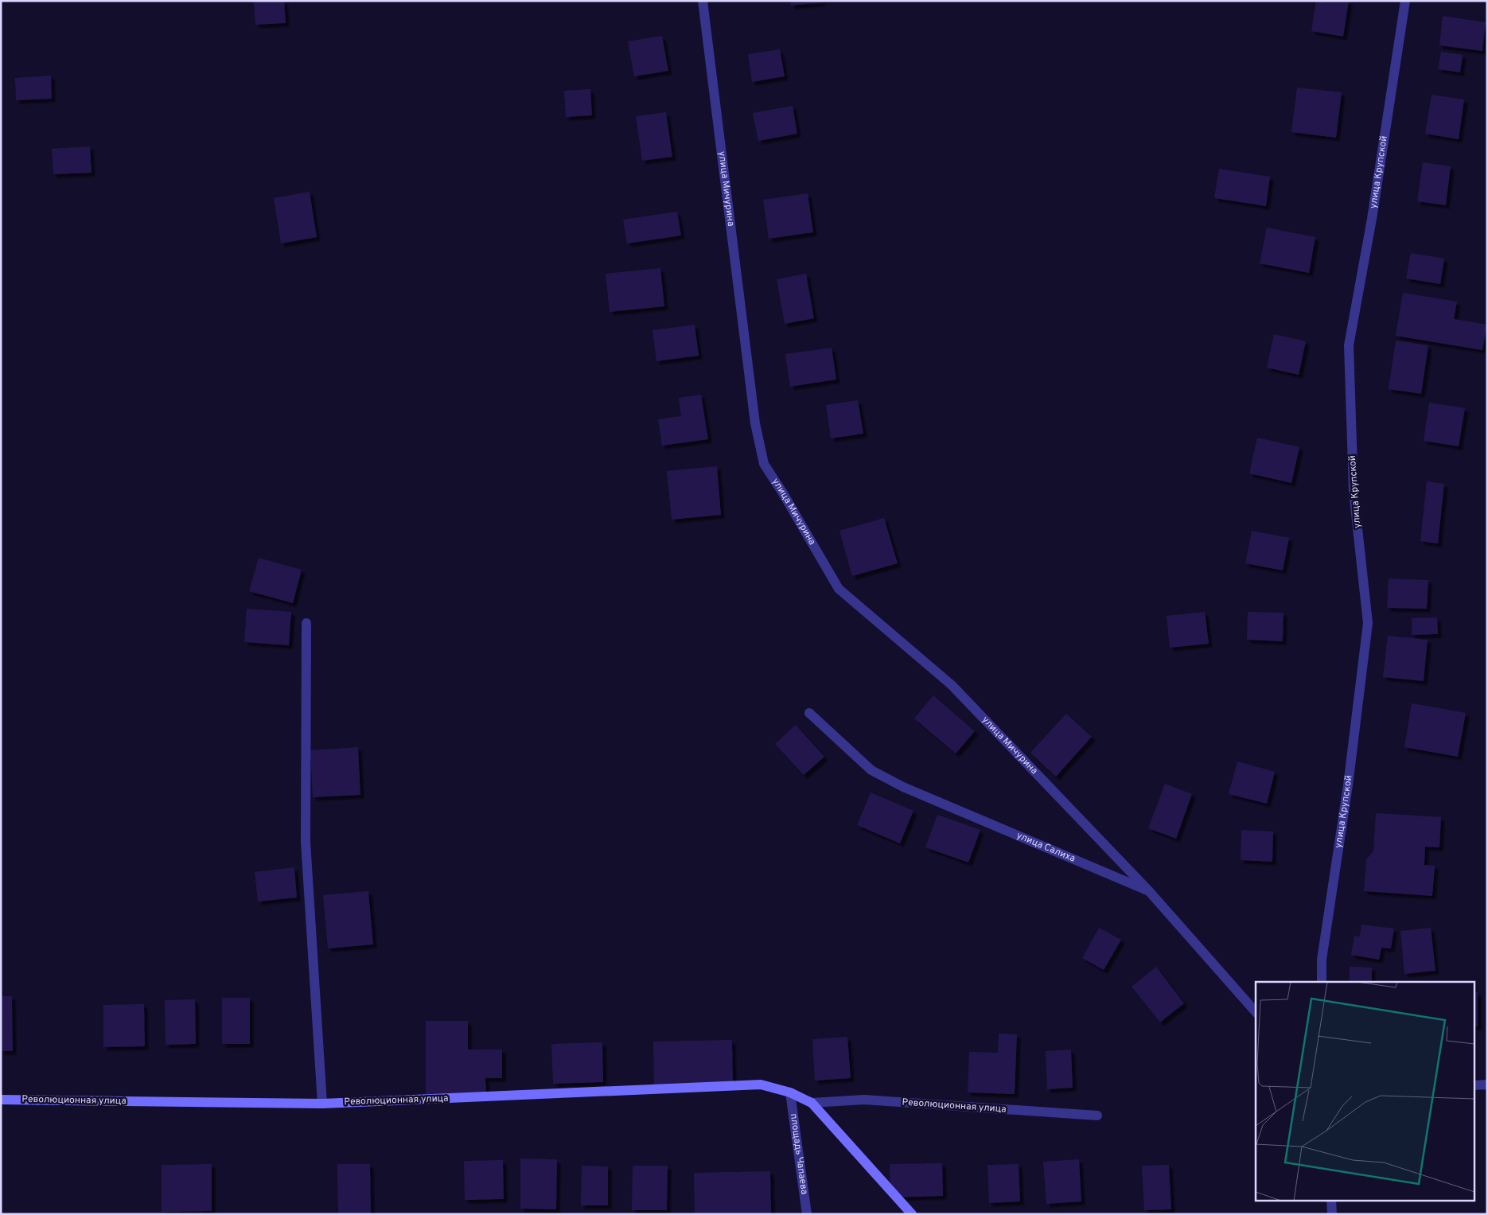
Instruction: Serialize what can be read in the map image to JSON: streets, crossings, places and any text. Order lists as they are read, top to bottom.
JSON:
{
  "streets": {
    "street": [
      "улица Крупской",
      "улица Мичурина",
      "улица Салиха",
      "Революционная улица",
      "площадь Чапаева"
    ]
  },
  "crossings": [
    ["улица Мичурина", "улица Салиха"],
    ["Революционная улица", "площадь Чапаева"]
  ]
}
